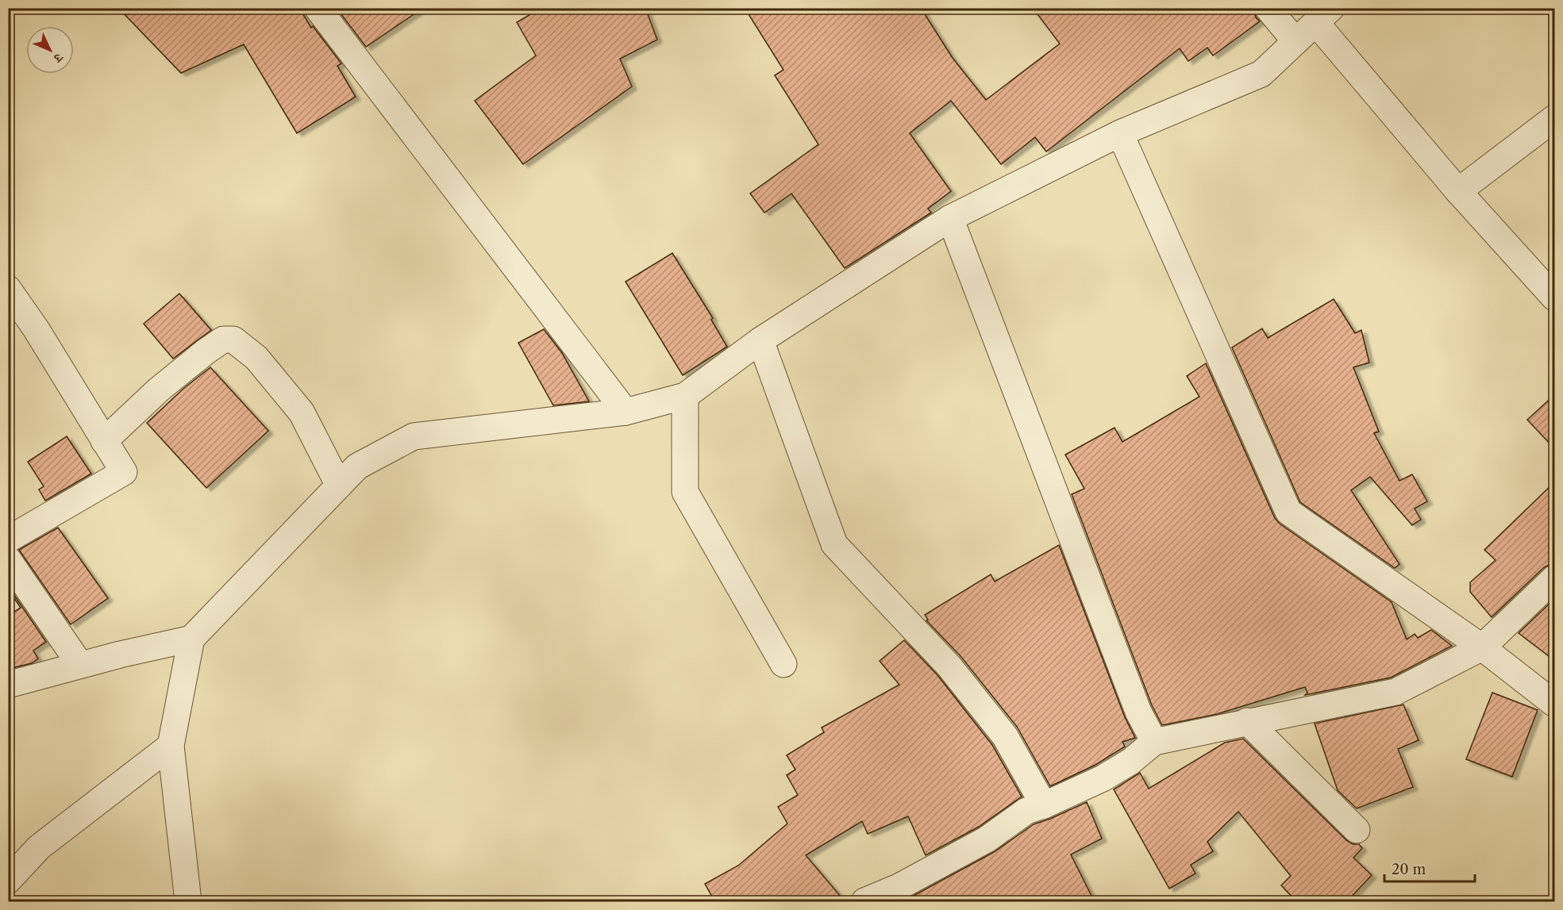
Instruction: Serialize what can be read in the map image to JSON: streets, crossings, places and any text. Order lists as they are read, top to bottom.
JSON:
{
  "scale_bar": "20 m",
  "north": "bottom right"
}
